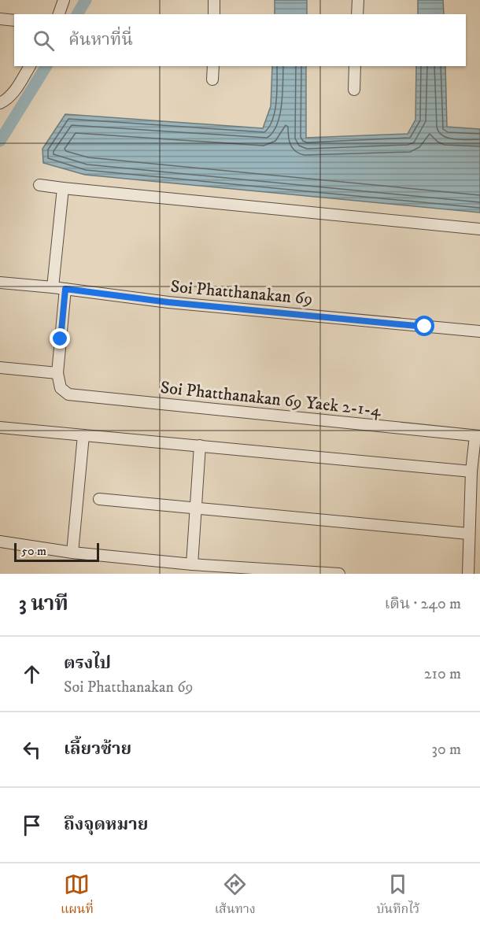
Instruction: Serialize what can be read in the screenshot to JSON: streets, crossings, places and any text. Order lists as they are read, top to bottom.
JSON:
{
  "streets": {
    "street": ["Soi Phatthanakan 69", "Soi Phatthanakan 69 Yaek 2-1-4"]
  },
  "scale_bar": "50 m",
  "page": {
    "search": "ค้นหาที่นี่",
    "scale": "50 m",
    "heading": ["3 นาที", "เดิน · 240 m"],
    "list": [
      ["ตรงไป", "Soi Phatthanakan 69", "210 m"],
      ["เลี้ยวซ้าย", "30 m"],
      "ถึงจุดหมาย"
    ],
    "nav": ["แผนที่", "เส้นทาง", "บันทึกไว้"]
  }
}
